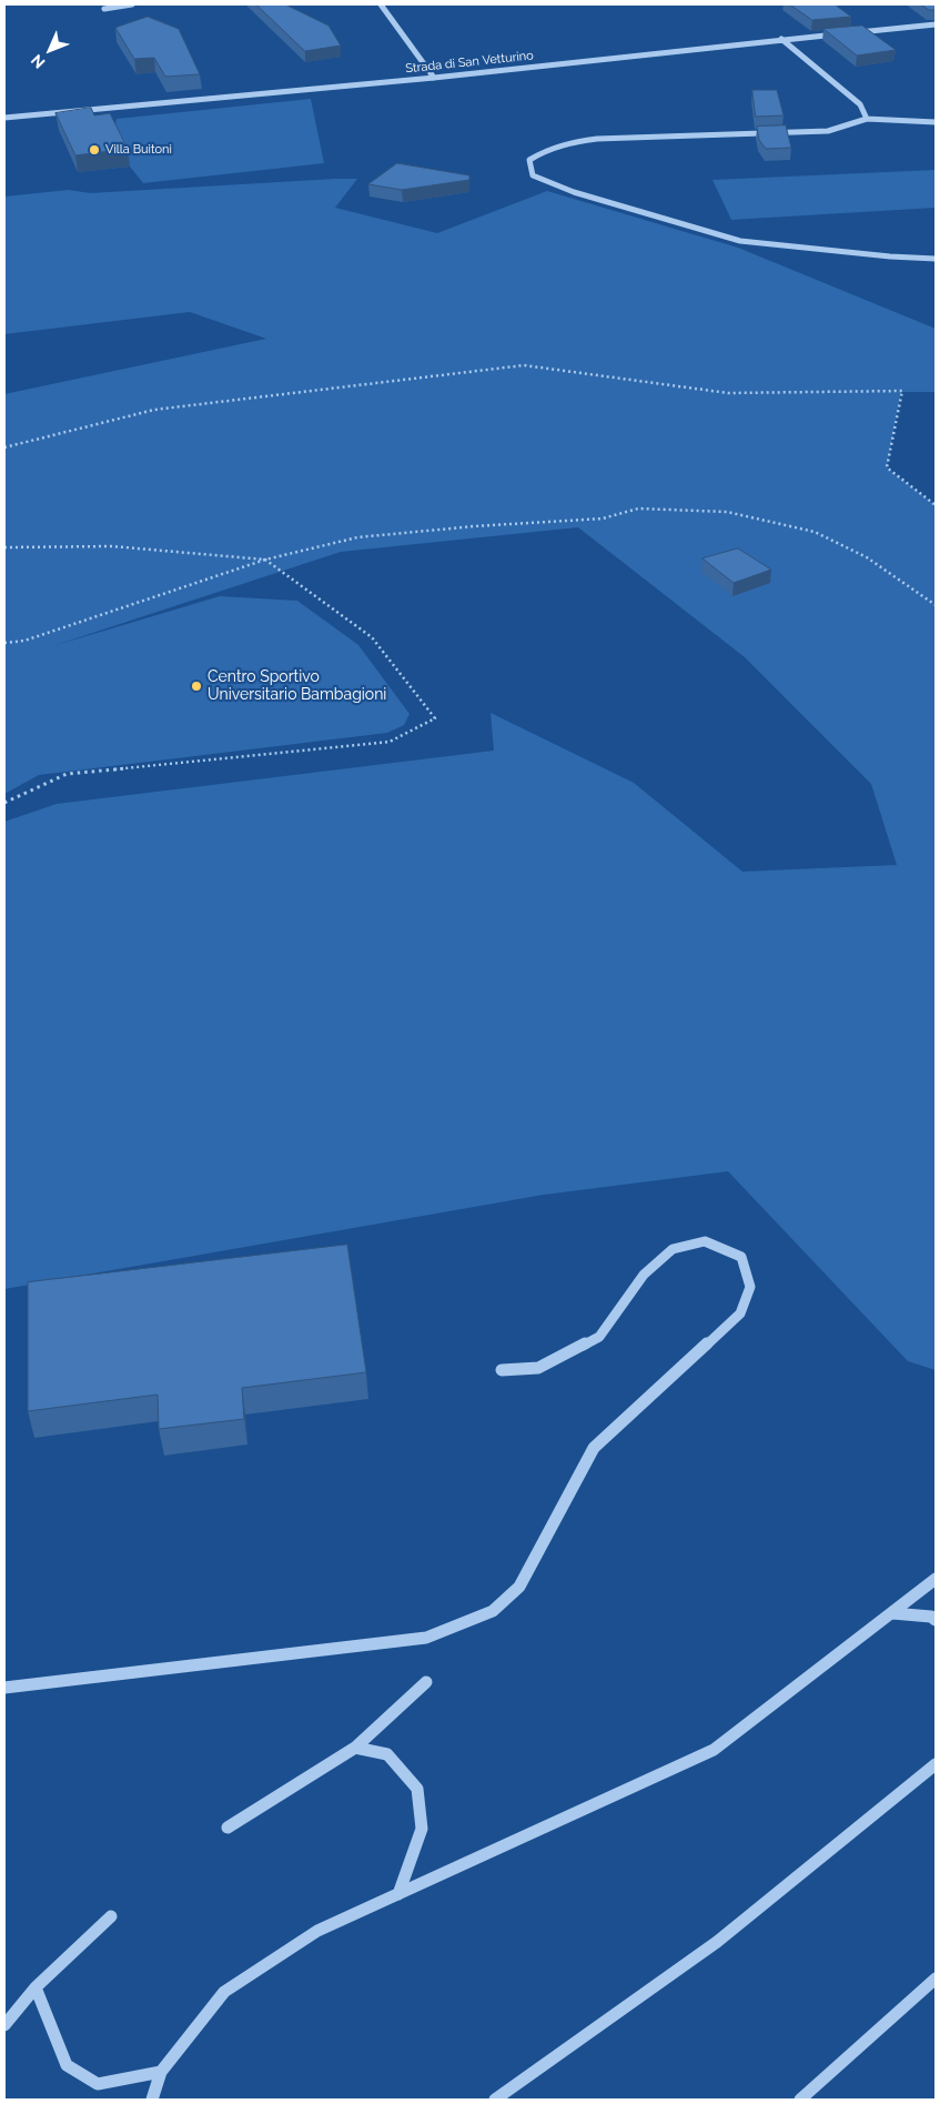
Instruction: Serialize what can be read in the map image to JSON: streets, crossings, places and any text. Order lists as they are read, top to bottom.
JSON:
{
  "streets": {
    "street": ["Strada di San Vetturino"]
  },
  "places": ["Villa Buitoni", "Centro Sportivo Universitario Bambagioni"],
  "north": "bottom left"
}
